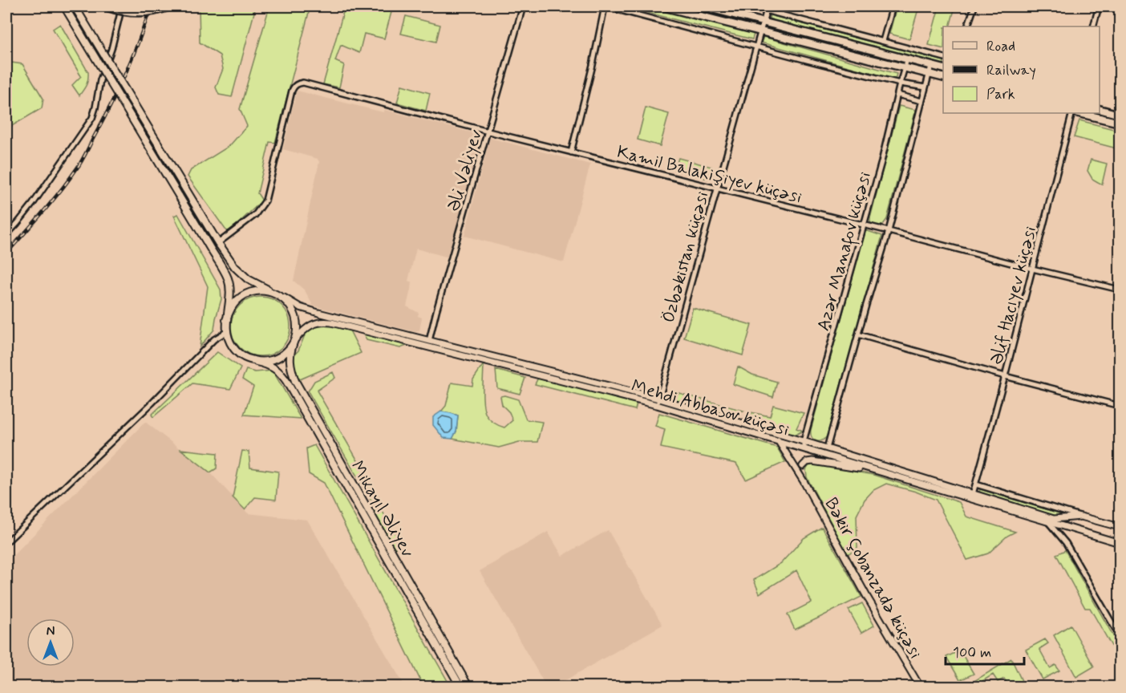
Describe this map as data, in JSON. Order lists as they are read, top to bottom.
{
  "streets": {
    "main road": ["Mikayıl Əliyev"],
    "street": [
      "Əli Vəliyev",
      "Kamil Balakişiyev küçəsi",
      "Azər Manafov küçəsi",
      "Özbəkistan küçəsi",
      "Əlif Hacıyev küçəsi",
      "Mehdi Abbasov küçəsi",
      "Bəkir Çobanzadə küçəsi"
    ]
  },
  "crossings": [
    ["Əli Vəliyev", "Kamil Balakişiyev küçəsi"],
    ["Əli Vəliyev", "Mehdi Abbasov küçəsi"],
    ["Kamil Balakişiyev küçəsi", "Azər Manafov küçəsi"],
    ["Kamil Balakişiyev küçəsi", "Özbəkistan küçəsi"],
    ["Kamil Balakişiyev küçəsi", "Əlif Hacıyev küçəsi"],
    ["Azər Manafov küçəsi", "Mehdi Abbasov küçəsi"],
    ["Özbəkistan küçəsi", "Mehdi Abbasov küçəsi"],
    ["Əlif Hacıyev küçəsi", "Mehdi Abbasov küçəsi"],
    ["Mehdi Abbasov küçəsi", "Mikayıl Əliyev"]
  ],
  "legend": ["Road", "Railway", "Park"],
  "scale_bar": "100 m",
  "north": "top"
}
